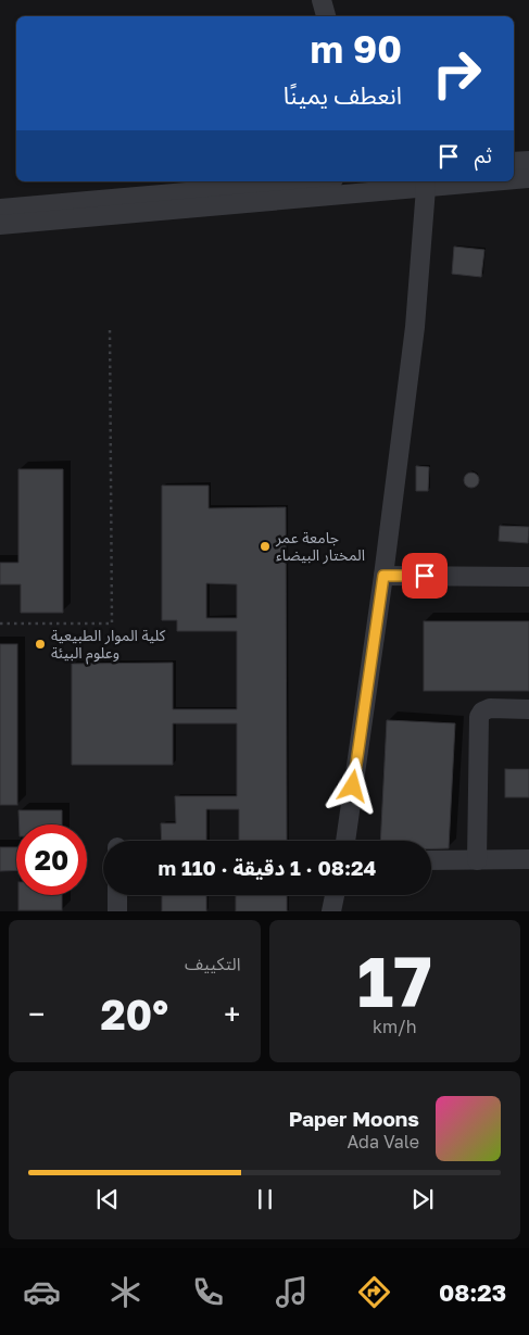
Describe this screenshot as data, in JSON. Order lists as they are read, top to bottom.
{
  "places": ["جامعة عمر المختار البيضاء", "كلية الموار الطبيعية وعلوم البيئة"],
  "page": {
    "turn": ["90 m", "انعطف يمينًا"],
    "then": "ثم",
    "limit": "20",
    "trip": "08:24 · 1 دقيقة · 110 m",
    "tile": [
      ["17", "km/h"],
      "التكييف"
    ],
    "heat": ["−", "20°", "+"],
    "song": ["Paper Moons", "Ada Vale"],
    "tabs": "08:23"
  }
}
